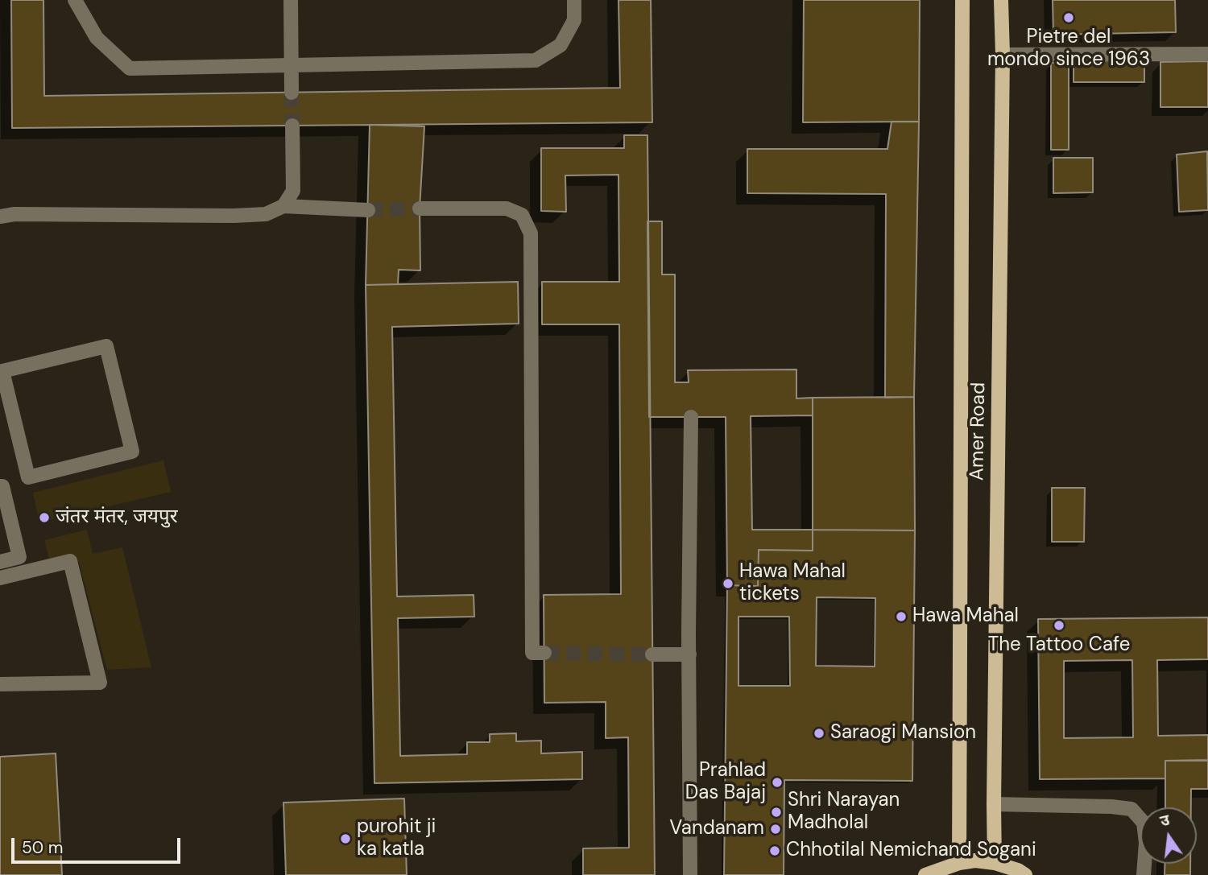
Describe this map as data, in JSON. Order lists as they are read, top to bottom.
{
  "streets": {
    "main road": ["Amer Road"]
  },
  "places": [
    "Pietre del mondo since 1963",
    "जंतर मंतर, जयपुर",
    "Hawa Mahal tickets",
    "Hawa Mahal",
    "The Tattoo Cafe",
    "Saraogi Mansion",
    "Prahlad Das Bajaj",
    "Shri Narayan Madholal",
    "Vandanam",
    "purohit ji ka katla",
    "Chhotilal Nemichand Sogani"
  ],
  "scale_bar": "50 m",
  "north": "top"
}
